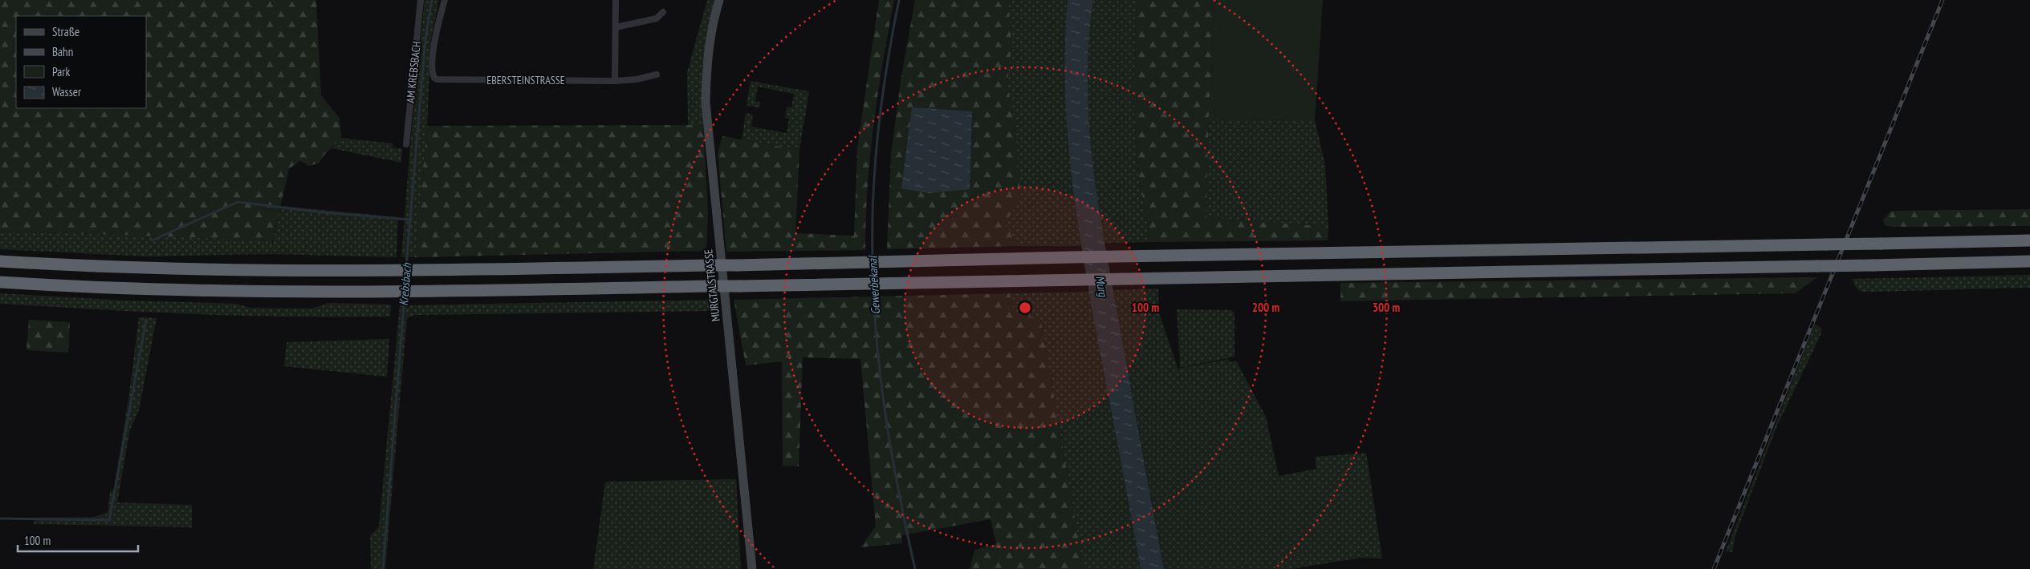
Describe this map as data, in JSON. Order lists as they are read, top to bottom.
{
  "streets": {
    "main road": ["MURGTALSTRASSE"],
    "street": ["AM KREBSBACH", "EBERSTEINSTRASSE"]
  },
  "water": ["Krebsbach", "Gewerbekanal", "Murg"],
  "legend": [
    "Straße",
    "Bahn",
    "Park",
    "Wasser"
  ],
  "scale_bar": "100 m",
  "rings": ["100 m", "200 m", "300 m"]
}
